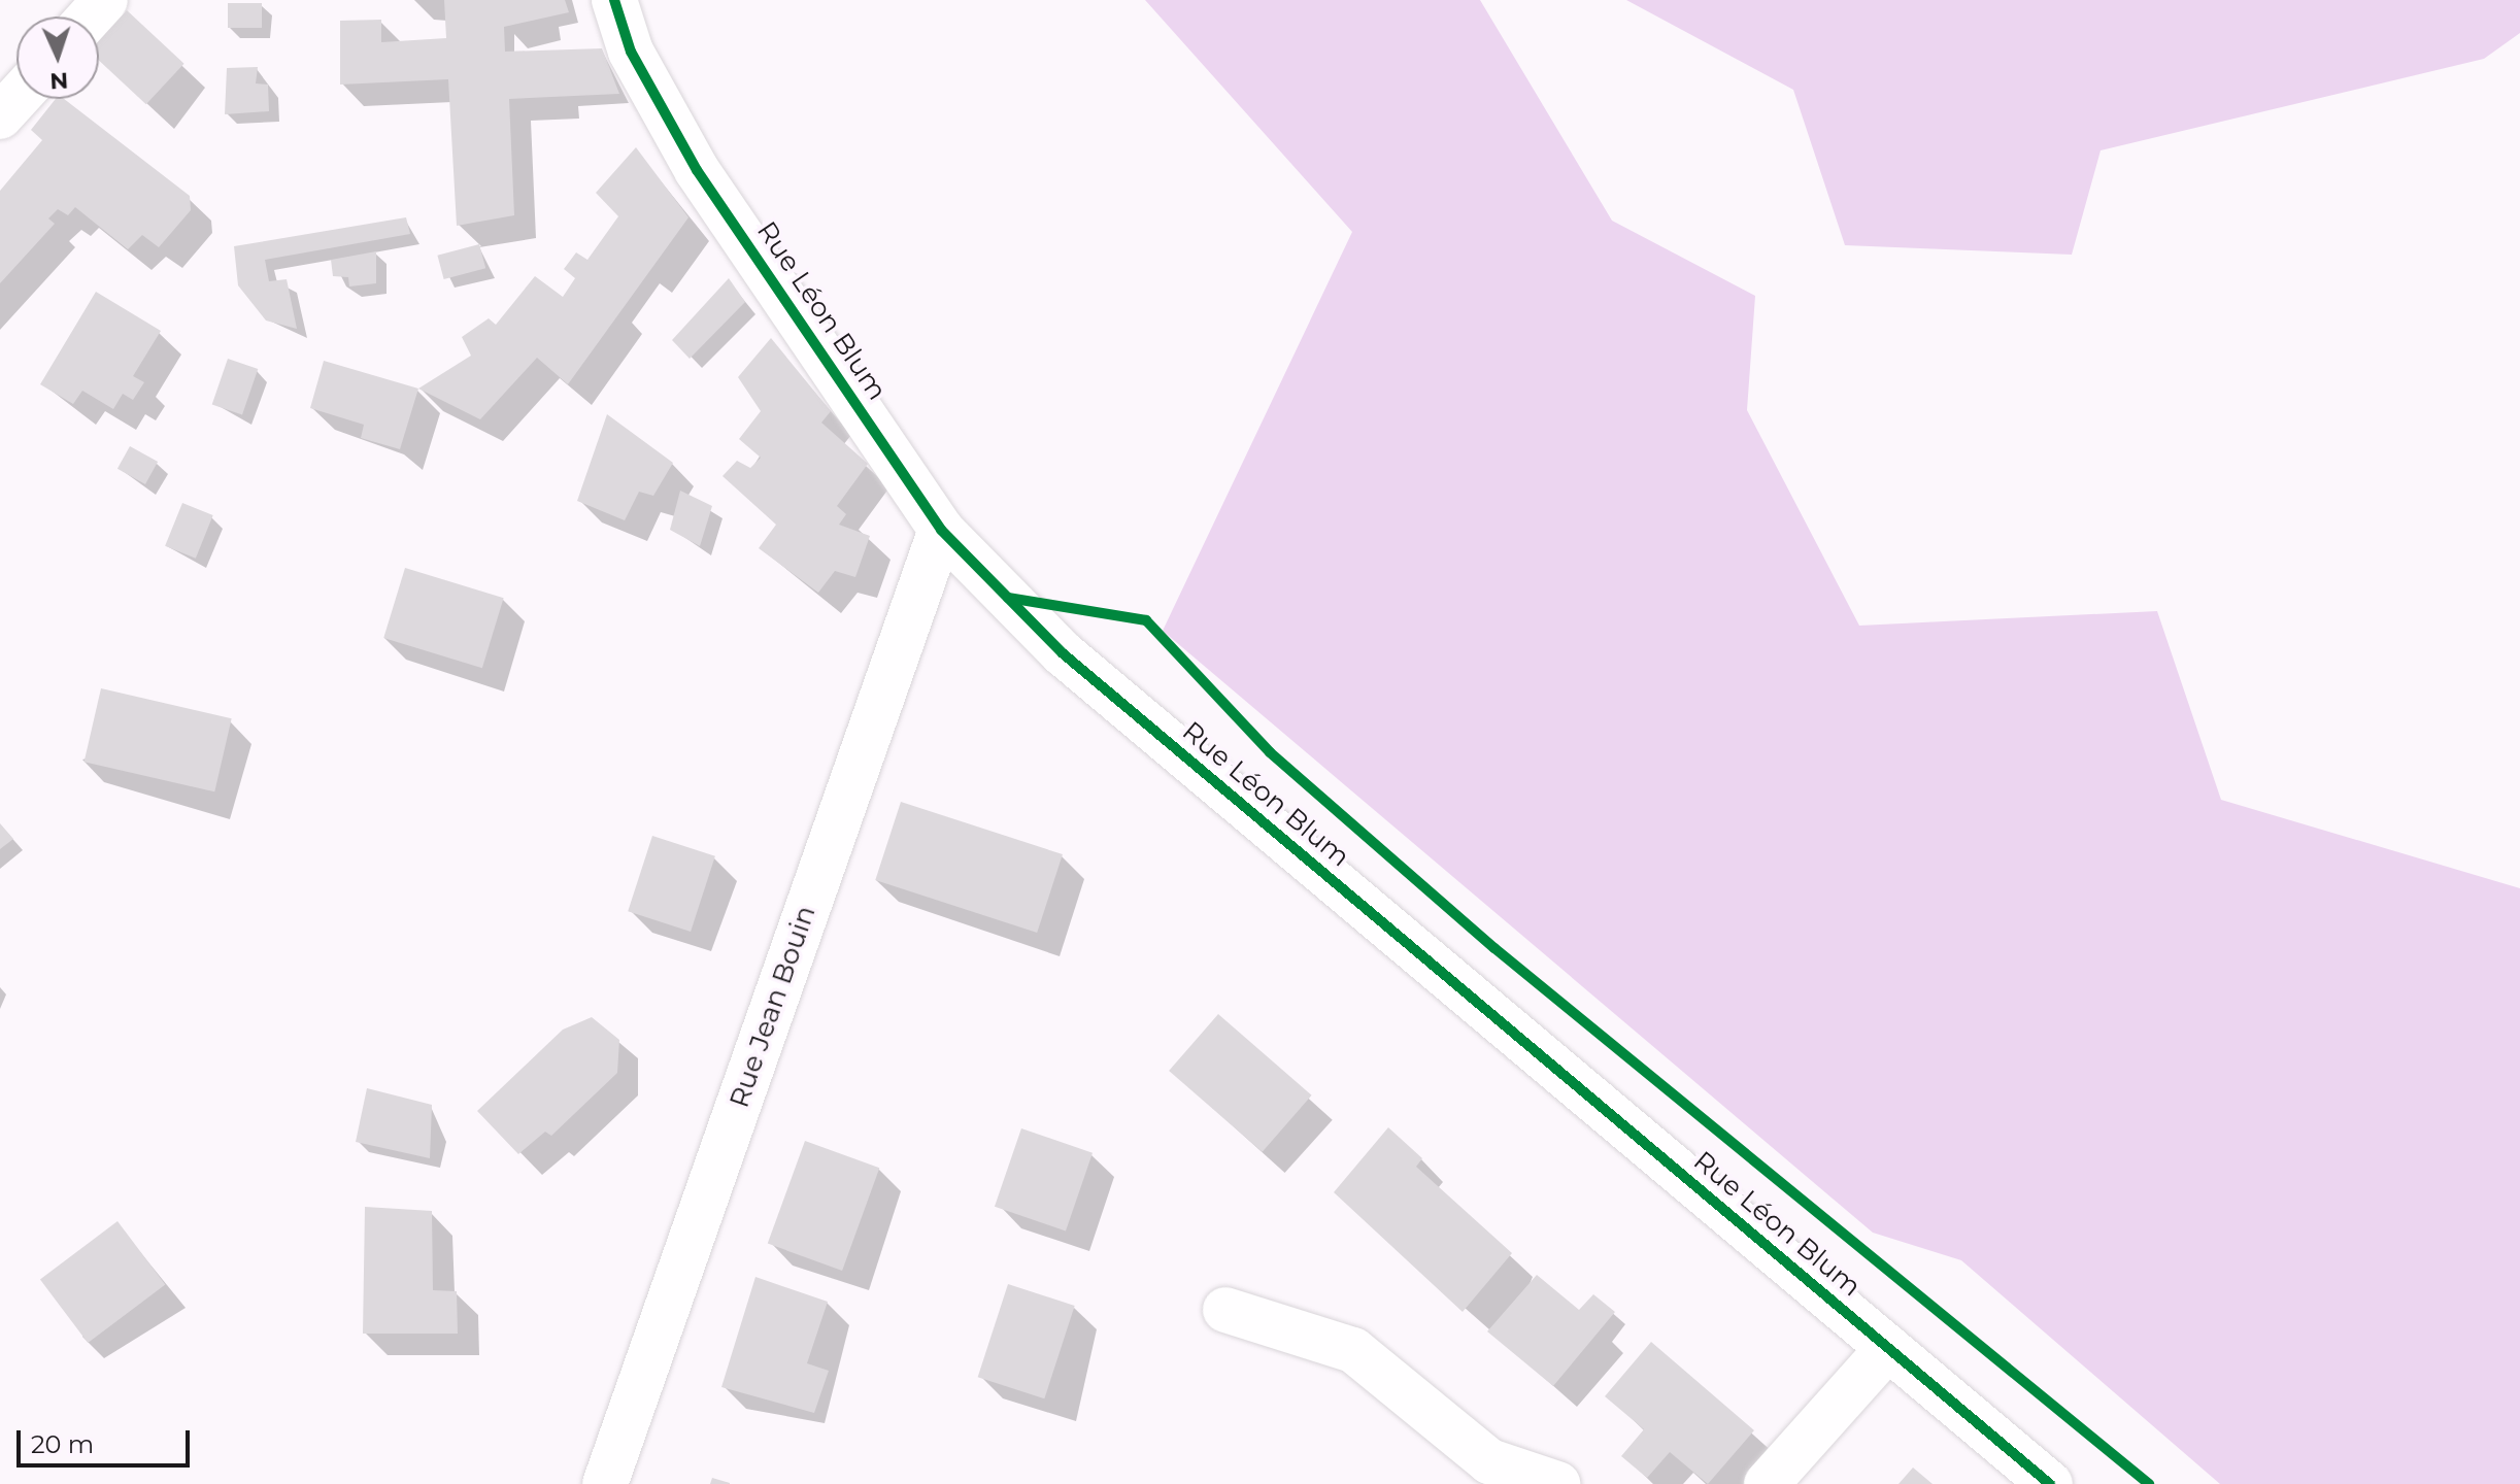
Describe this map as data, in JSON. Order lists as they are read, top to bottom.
{
  "streets": {
    "street": ["Rue Léon Blum", "Rue Jean Bouin"]
  },
  "crossings": [
    ["Rue Léon Blum", "Rue Jean Bouin"]
  ],
  "scale_bar": "20 m",
  "north": "bottom"
}
